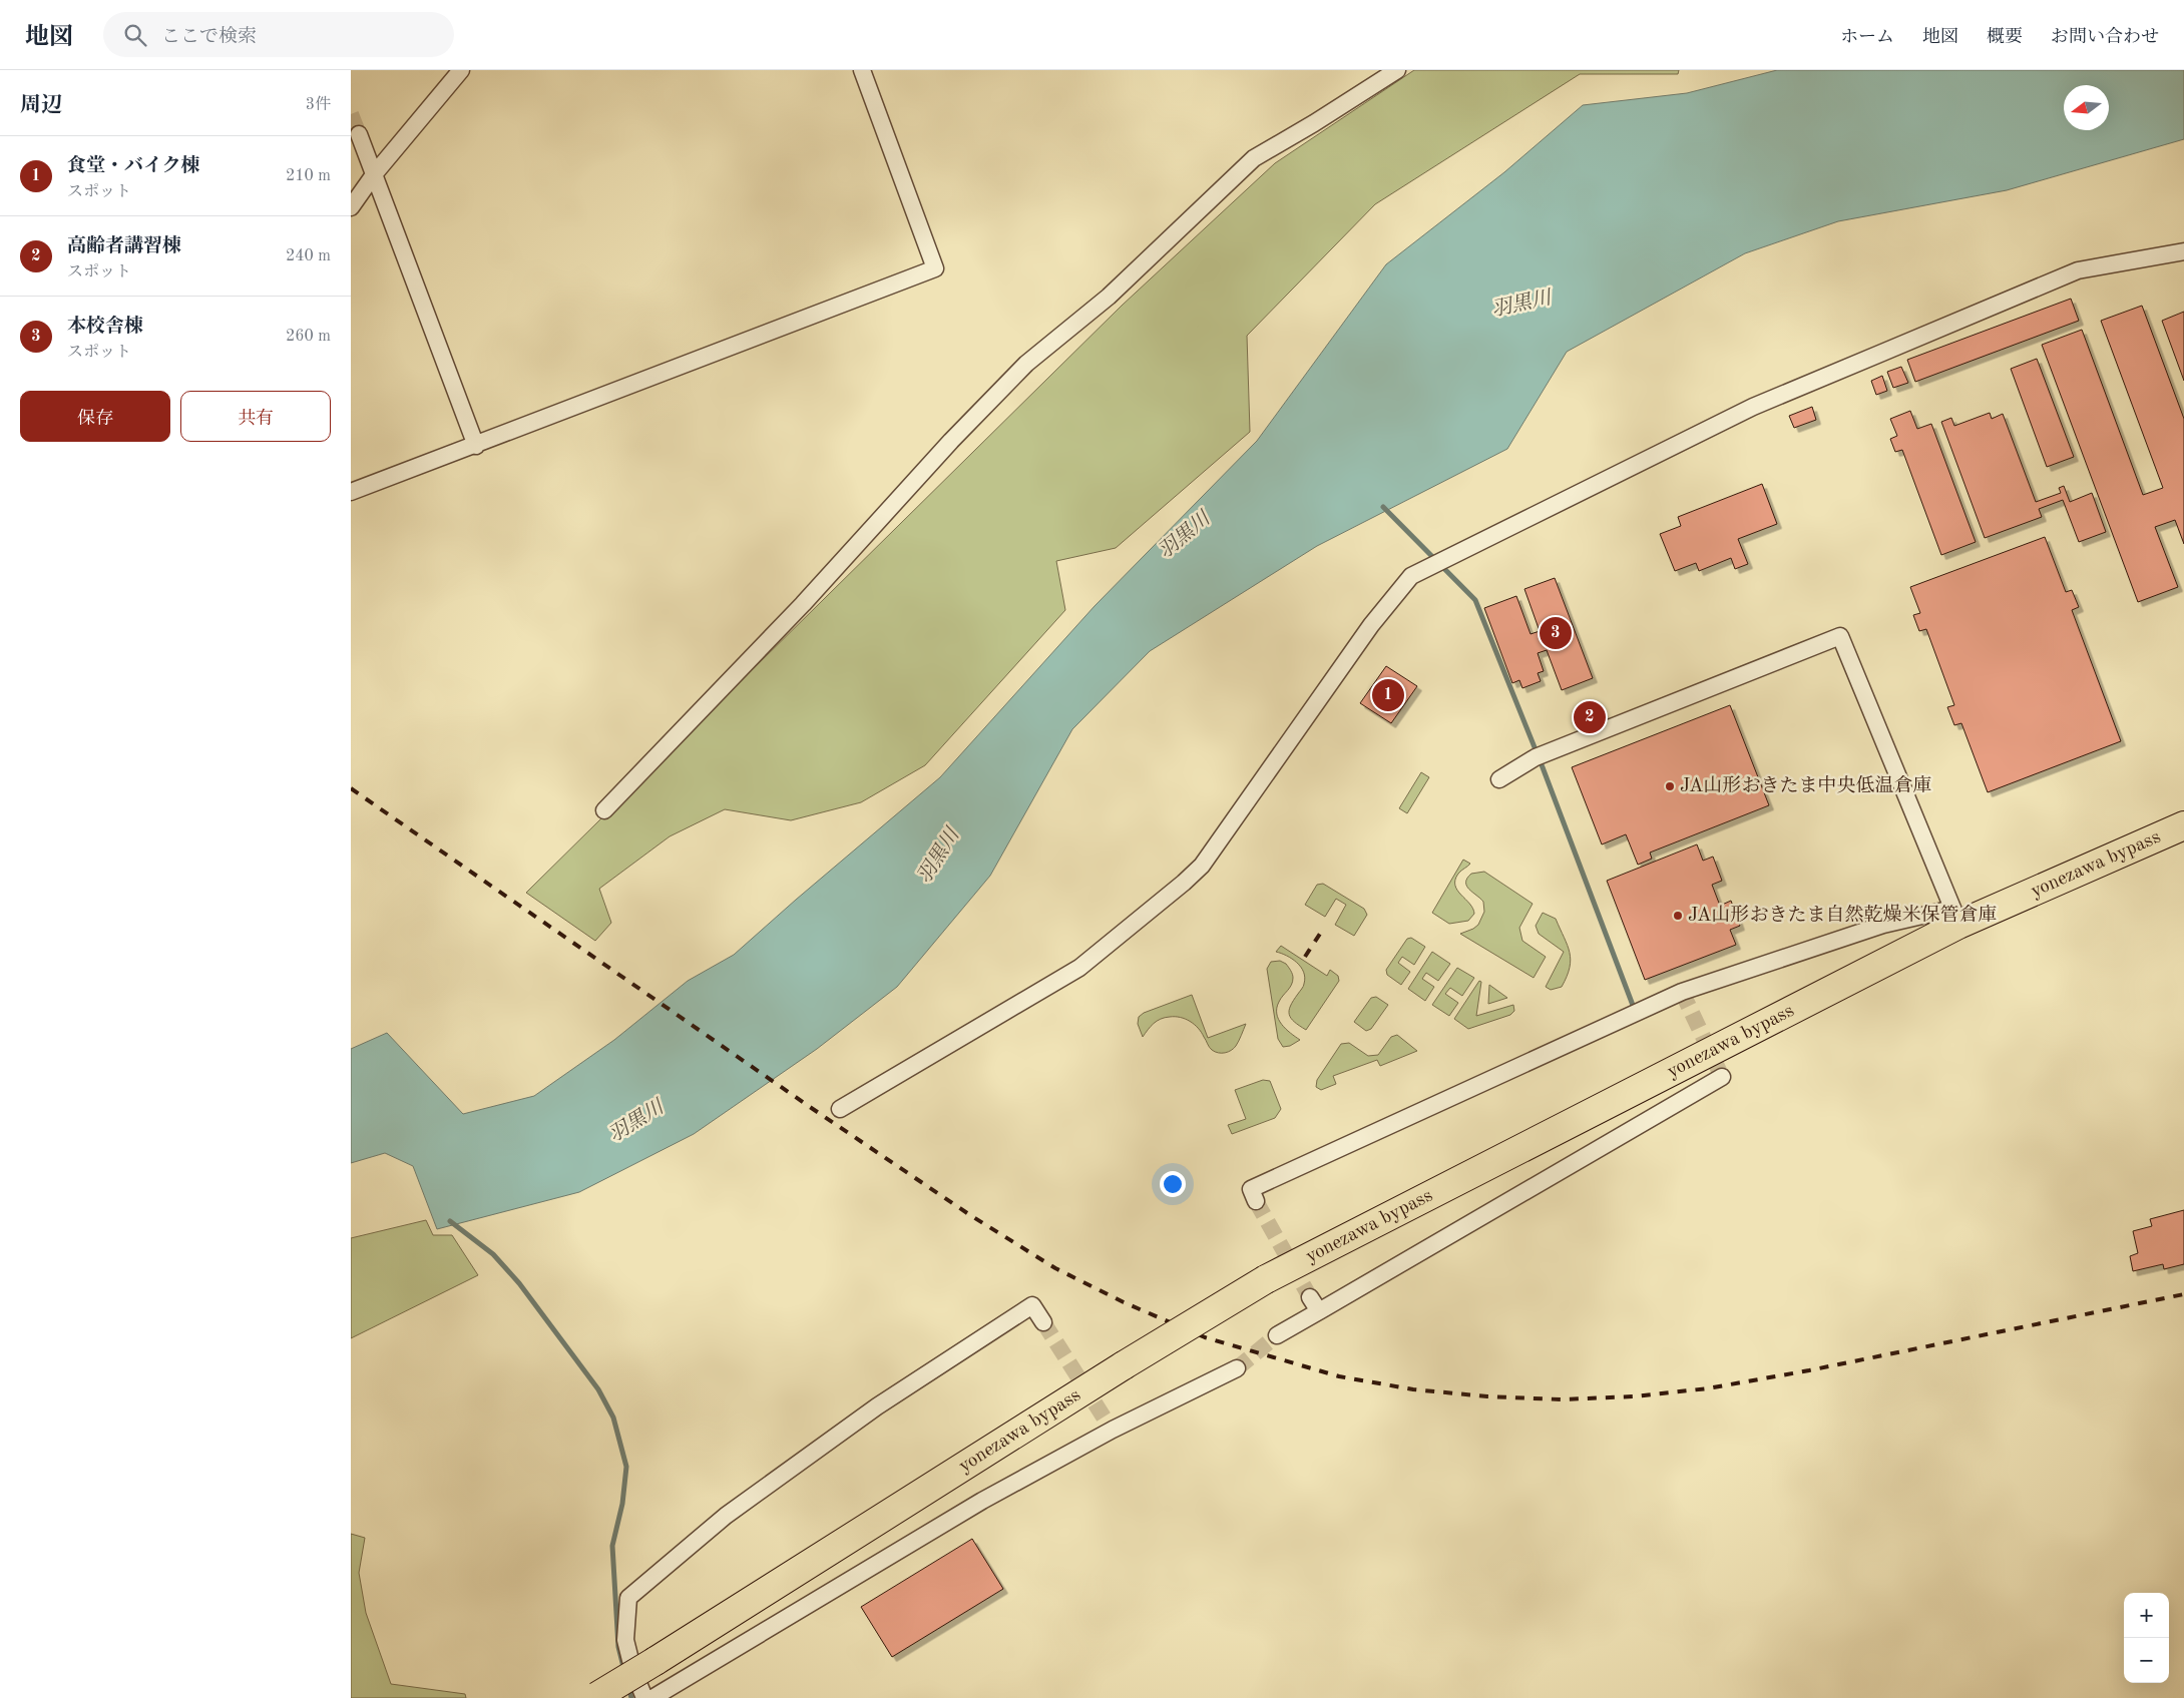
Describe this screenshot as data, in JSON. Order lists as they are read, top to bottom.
{
  "streets": {
    "highway": ["yonezawa bypass"]
  },
  "water": ["羽黒川"],
  "places": ["JA山形おきたま中央低温倉庫", "JA山形おきたま自然乾燥米保管倉庫"],
  "north": "left",
  "page": {
    "header": "地図",
    "search": "ここで検索",
    "nav": [
      "ホーム",
      "地図",
      "概要",
      "お問い合わせ"
    ],
    "heading": ["周辺", "3件"],
    "list": [
      {
        "mark": "1",
        "name": "食堂・バイク棟",
        "note": "スポット",
        "value": "210 m"
      },
      {
        "mark": "2",
        "name": "高齢者講習棟",
        "note": "スポット",
        "value": "240 m"
      },
      {
        "mark": "3",
        "name": "本校舎棟",
        "note": "スポット",
        "value": "260 m"
      }
    ],
    "buttons": ["保存", "共有"],
    "pins": ["3", "1", "2"],
    "map_buttons": ["+", "−"]
  }
}
